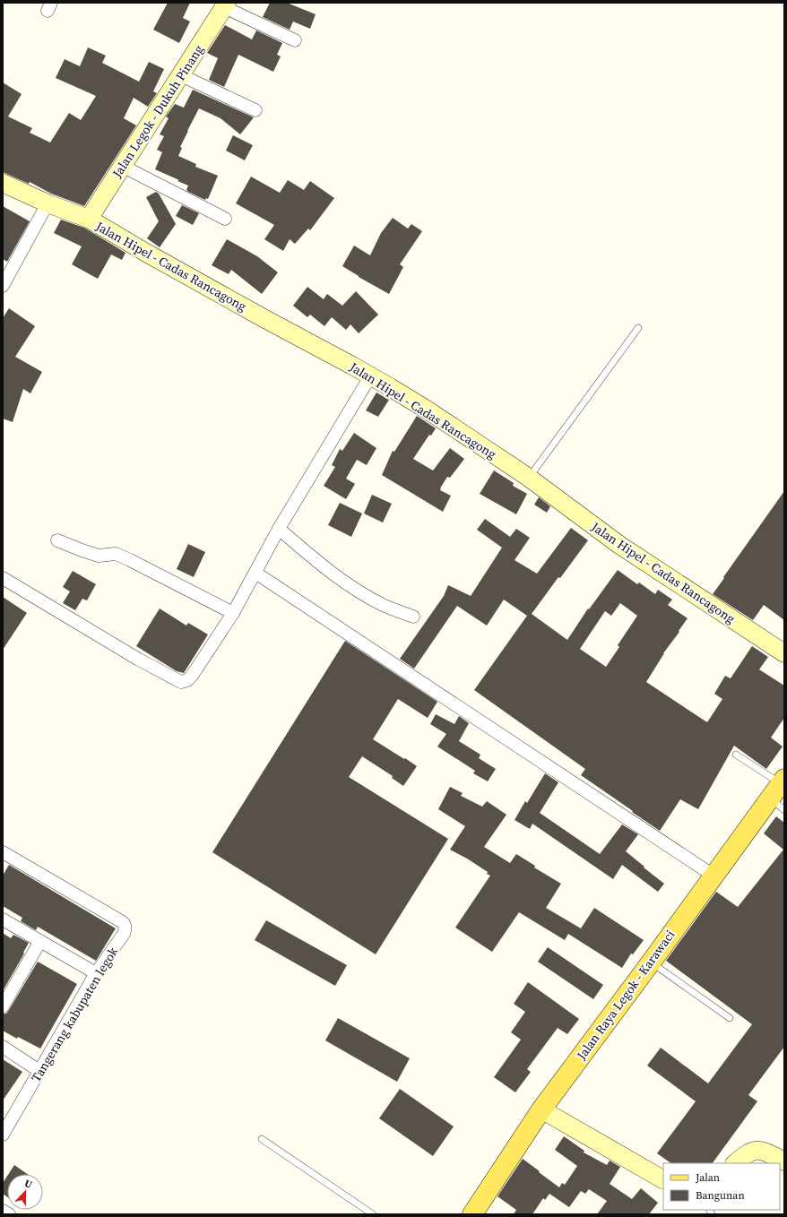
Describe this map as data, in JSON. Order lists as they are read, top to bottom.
{
  "streets": {
    "main road": ["Jalan Raya Legok - Karawaci"],
    "street": ["Jalan Legok - Dukuh Pinang", "Jalan Hipel - Cadas Rancagong", "Tangerang kabupaten legok"]
  },
  "crossings": [
    ["Jalan Legok - Dukuh Pinang", "Jalan Hipel - Cadas Rancagong"]
  ],
  "legend": ["Jalan", "Bangunan"],
  "north": "top"
}
